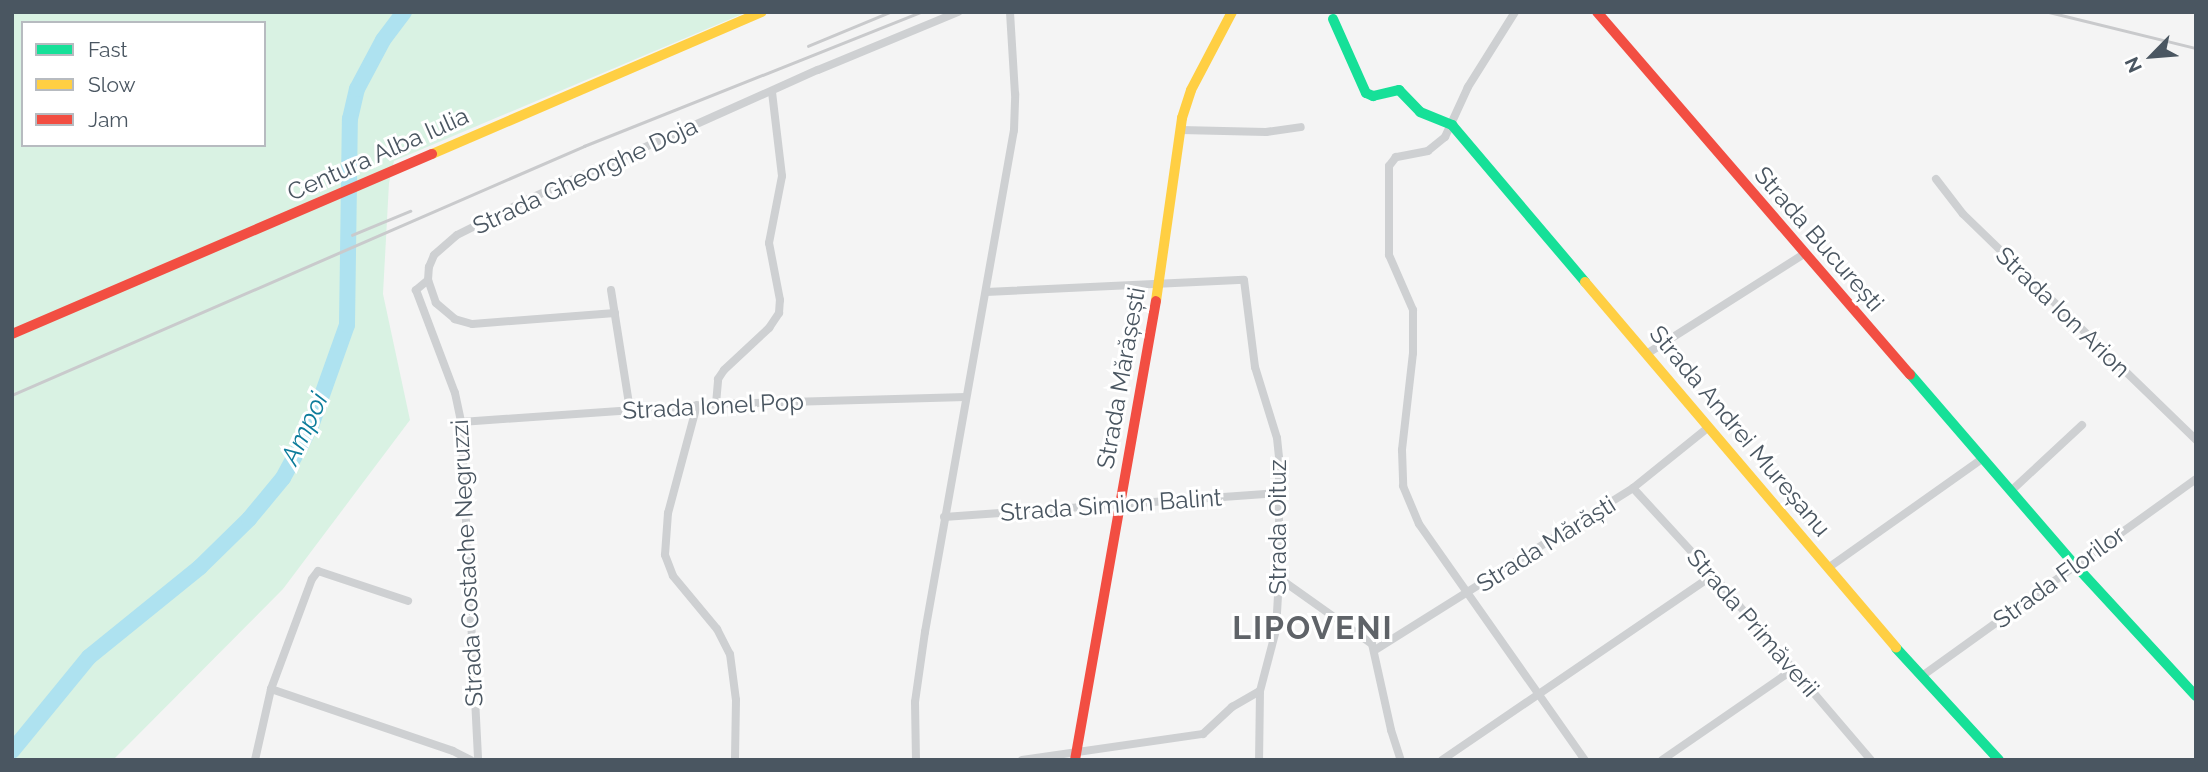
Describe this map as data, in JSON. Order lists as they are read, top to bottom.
{
  "streets": {
    "street": [
      "Centura Alba Iulia",
      "Strada Gheorghe Doja",
      "Strada București",
      "Strada Ion Arion",
      "Strada Mărășești",
      "Strada Ionel Pop",
      "Strada Andrei Mureșanu",
      "Strada Simion Balint",
      "Strada Oituz",
      "Strada Mărăști",
      "Strada Costache Negruzzi",
      "Strada Florilor",
      "Strada Primăverii"
    ]
  },
  "crossings": [
    ["Strada Gheorghe Doja", "Strada Costache Negruzzi"],
    ["Strada București", "Strada Florilor"],
    ["Strada Mărășești", "Strada Simion Balint"],
    ["Strada Mărășești", "Strada Oituz"],
    ["Strada Ionel Pop", "Strada Costache Negruzzi"],
    ["Strada Andrei Mureșanu", "Strada Mărăști"],
    ["Strada Andrei Mureșanu", "Strada Florilor"],
    ["Strada Simion Balint", "Strada Oituz"],
    ["Strada Mărăști", "Strada Primăverii"]
  ],
  "districts": ["LIPOVENI"],
  "water": ["Ampoi"],
  "legend": ["Fast", "Slow", "Jam"],
  "north": "bottom left"
}
